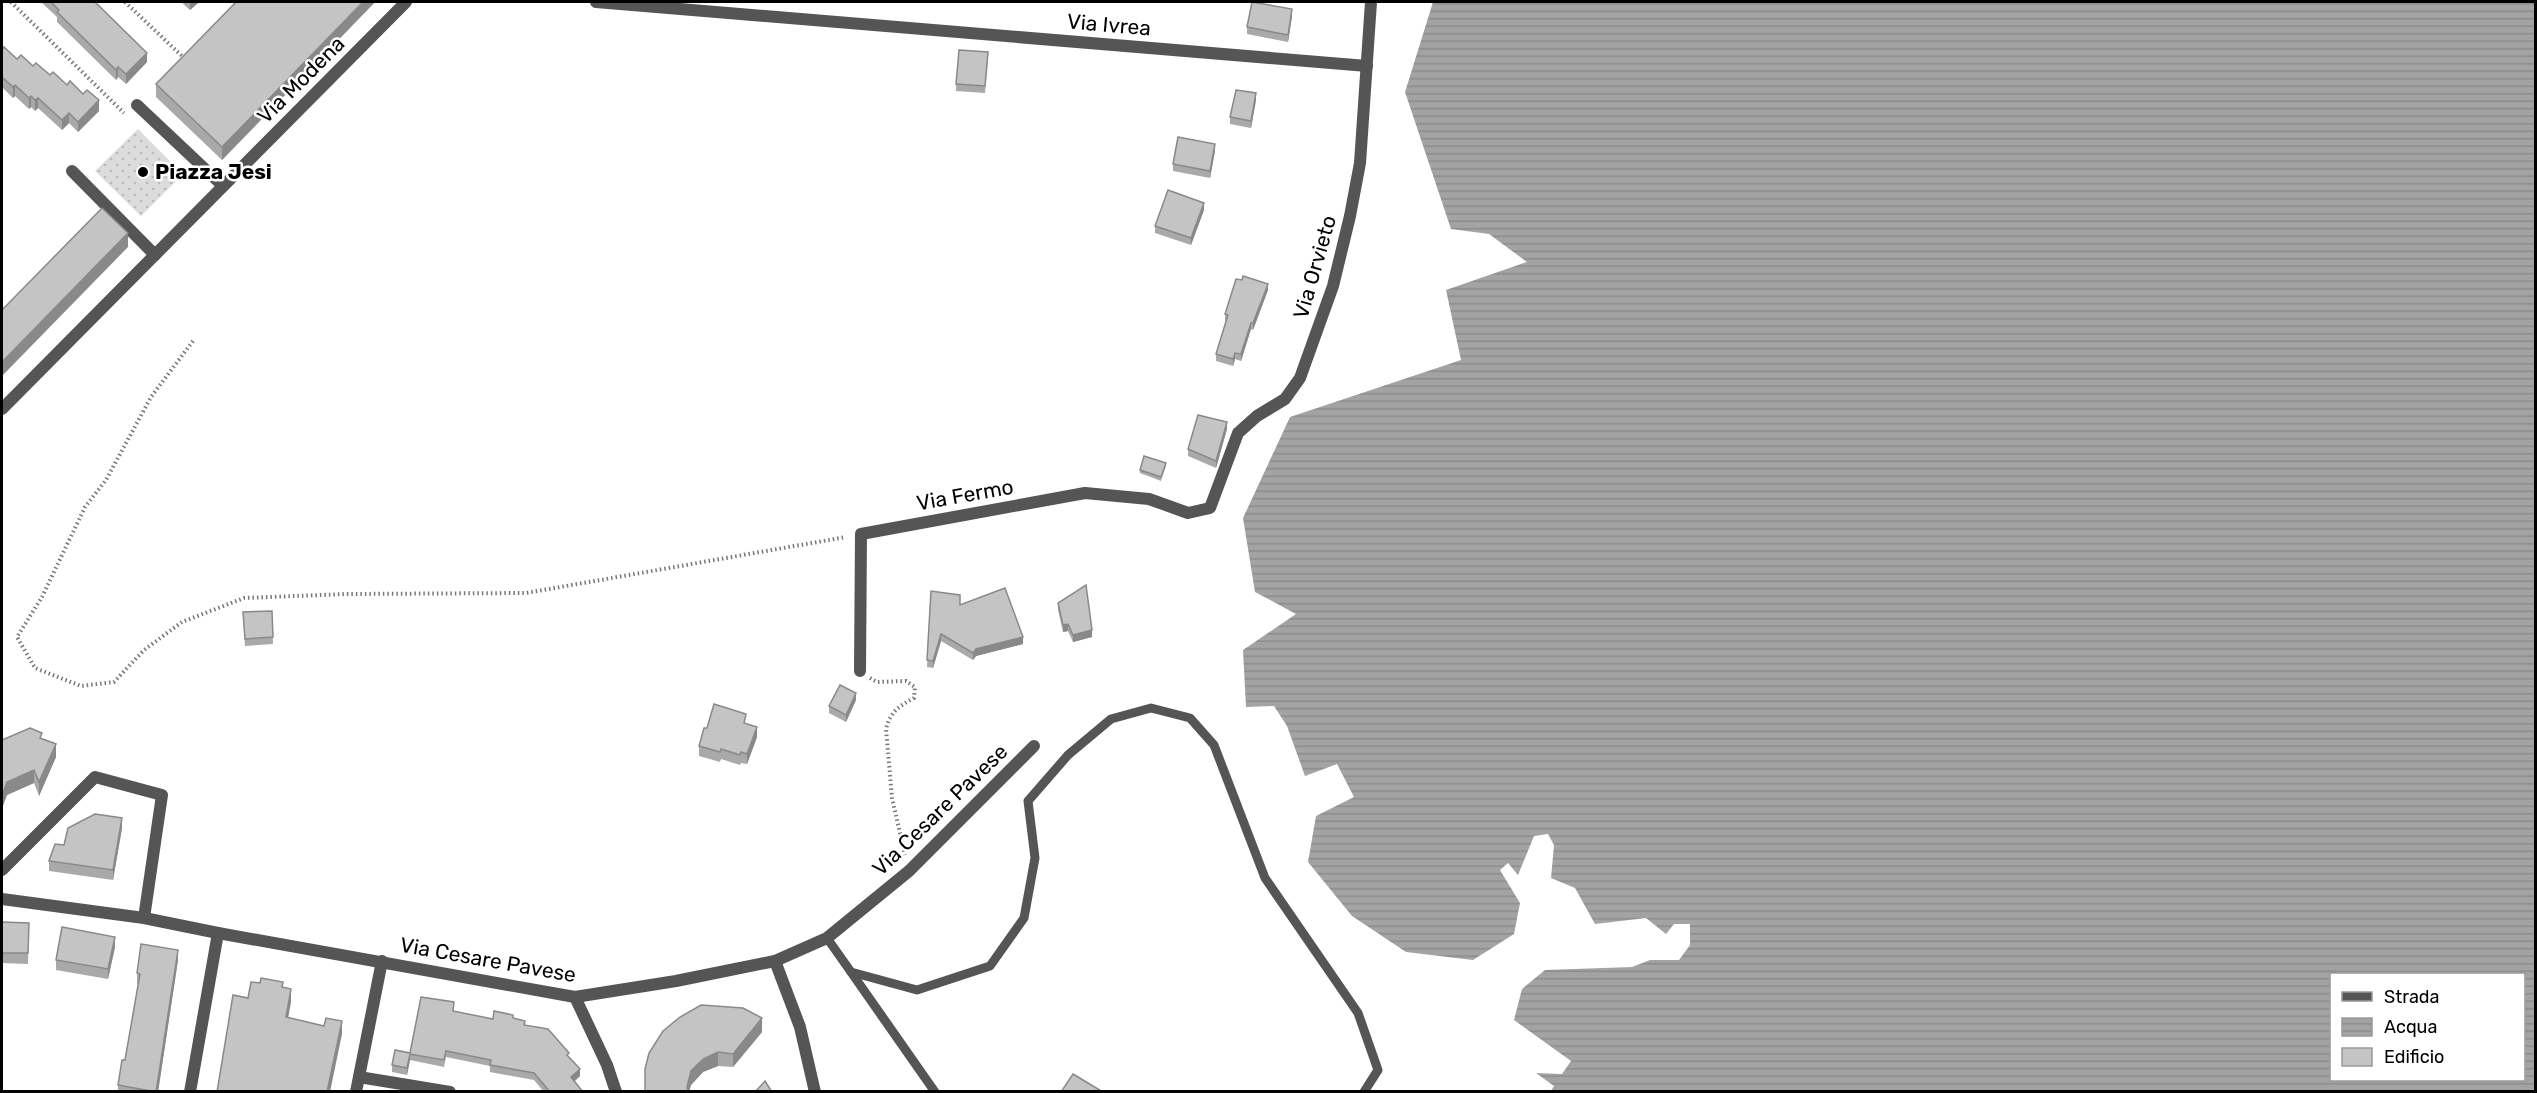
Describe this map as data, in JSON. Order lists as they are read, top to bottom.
{
  "streets": {
    "street": [
      "Via Ivrea",
      "Via Modena",
      "Via Orvieto",
      "Via Fermo",
      "Via Cesare Pavese"
    ]
  },
  "crossings": [
    ["Via Ivrea", "Via Orvieto"],
    ["Via Orvieto", "Via Fermo"]
  ],
  "places": ["Piazza Jesi"],
  "legend": ["Strada", "Acqua", "Edificio"]
}
